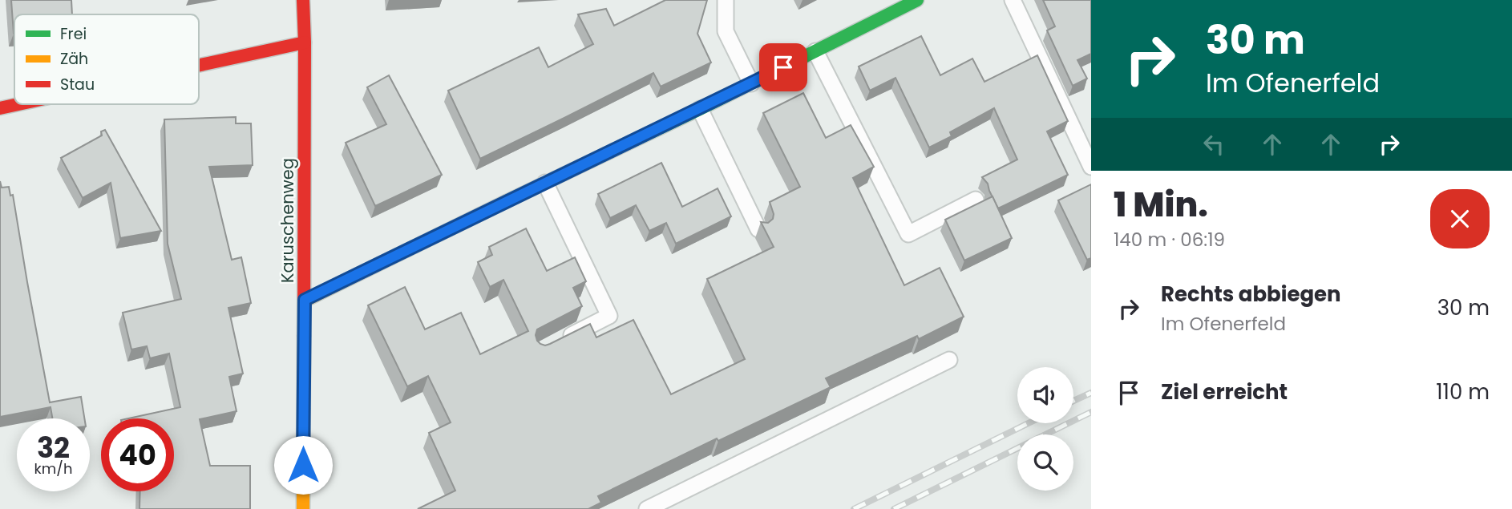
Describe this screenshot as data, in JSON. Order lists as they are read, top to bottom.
{
  "streets": {
    "street": ["Karuschenweg"]
  },
  "legend": ["Frei", "Zäh", "Stau"],
  "page": {
    "turn": ["30 m", "Im Ofenerfeld"],
    "heading": ["1 Min.", "140 m · 06:19"],
    "list": [
      {
        "name": "Rechts abbiegen",
        "note": "Im Ofenerfeld",
        "value": "30 m"
      },
      {
        "name": "Ziel erreicht",
        "value": "110 m"
      }
    ],
    "speed": "32 km/h",
    "limit": "40"
  }
}
